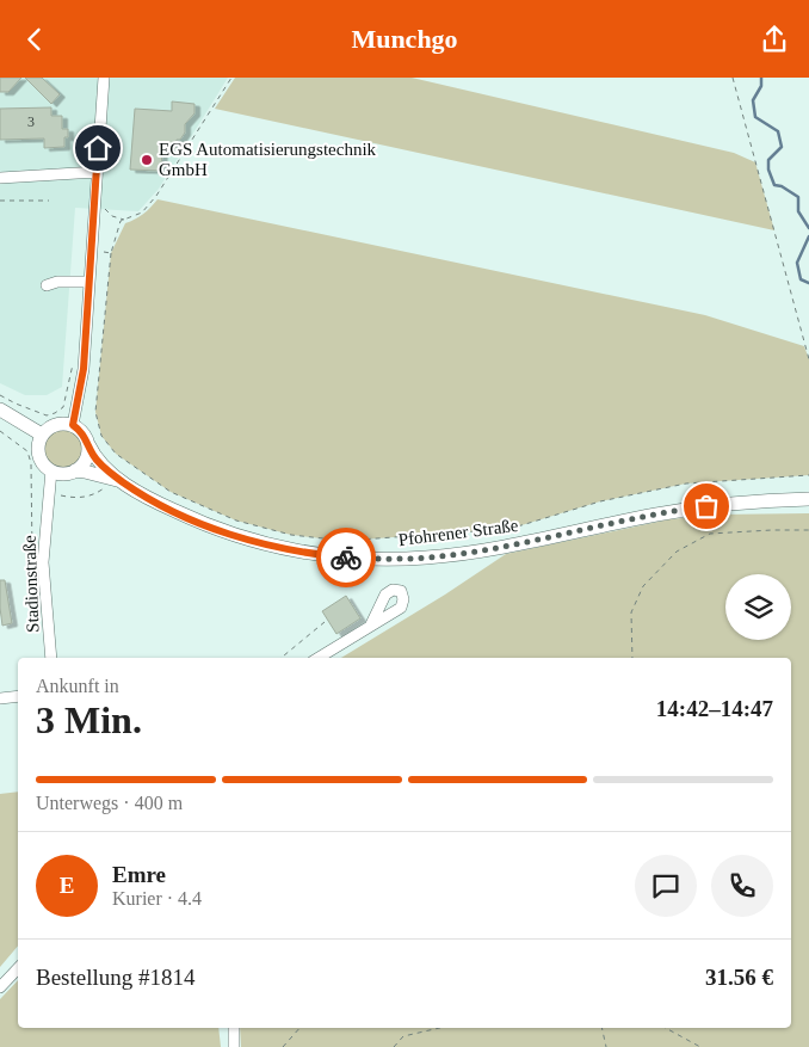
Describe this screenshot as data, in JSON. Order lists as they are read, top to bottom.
{
  "streets": {
    "main road": ["Pfohrener Straße"],
    "street": ["Stadionstraße"]
  },
  "crossings": [
    ["Pfohrener Straße", "Stadionstraße"]
  ],
  "places": ["EGS Automatisierungstechnik GmbH"],
  "house_numbers": ["3"],
  "page": {
    "header": "Munchgo",
    "heading": ["3 Min.", "Ankunft in", "14:42–14:47"],
    "panel": [
      "Emre",
      "Kurier · 4.4",
      "Bestellung #1814",
      "31.56 €"
    ],
    "bar": "Unterwegs · 400 m",
    "round": "E"
  }
}
